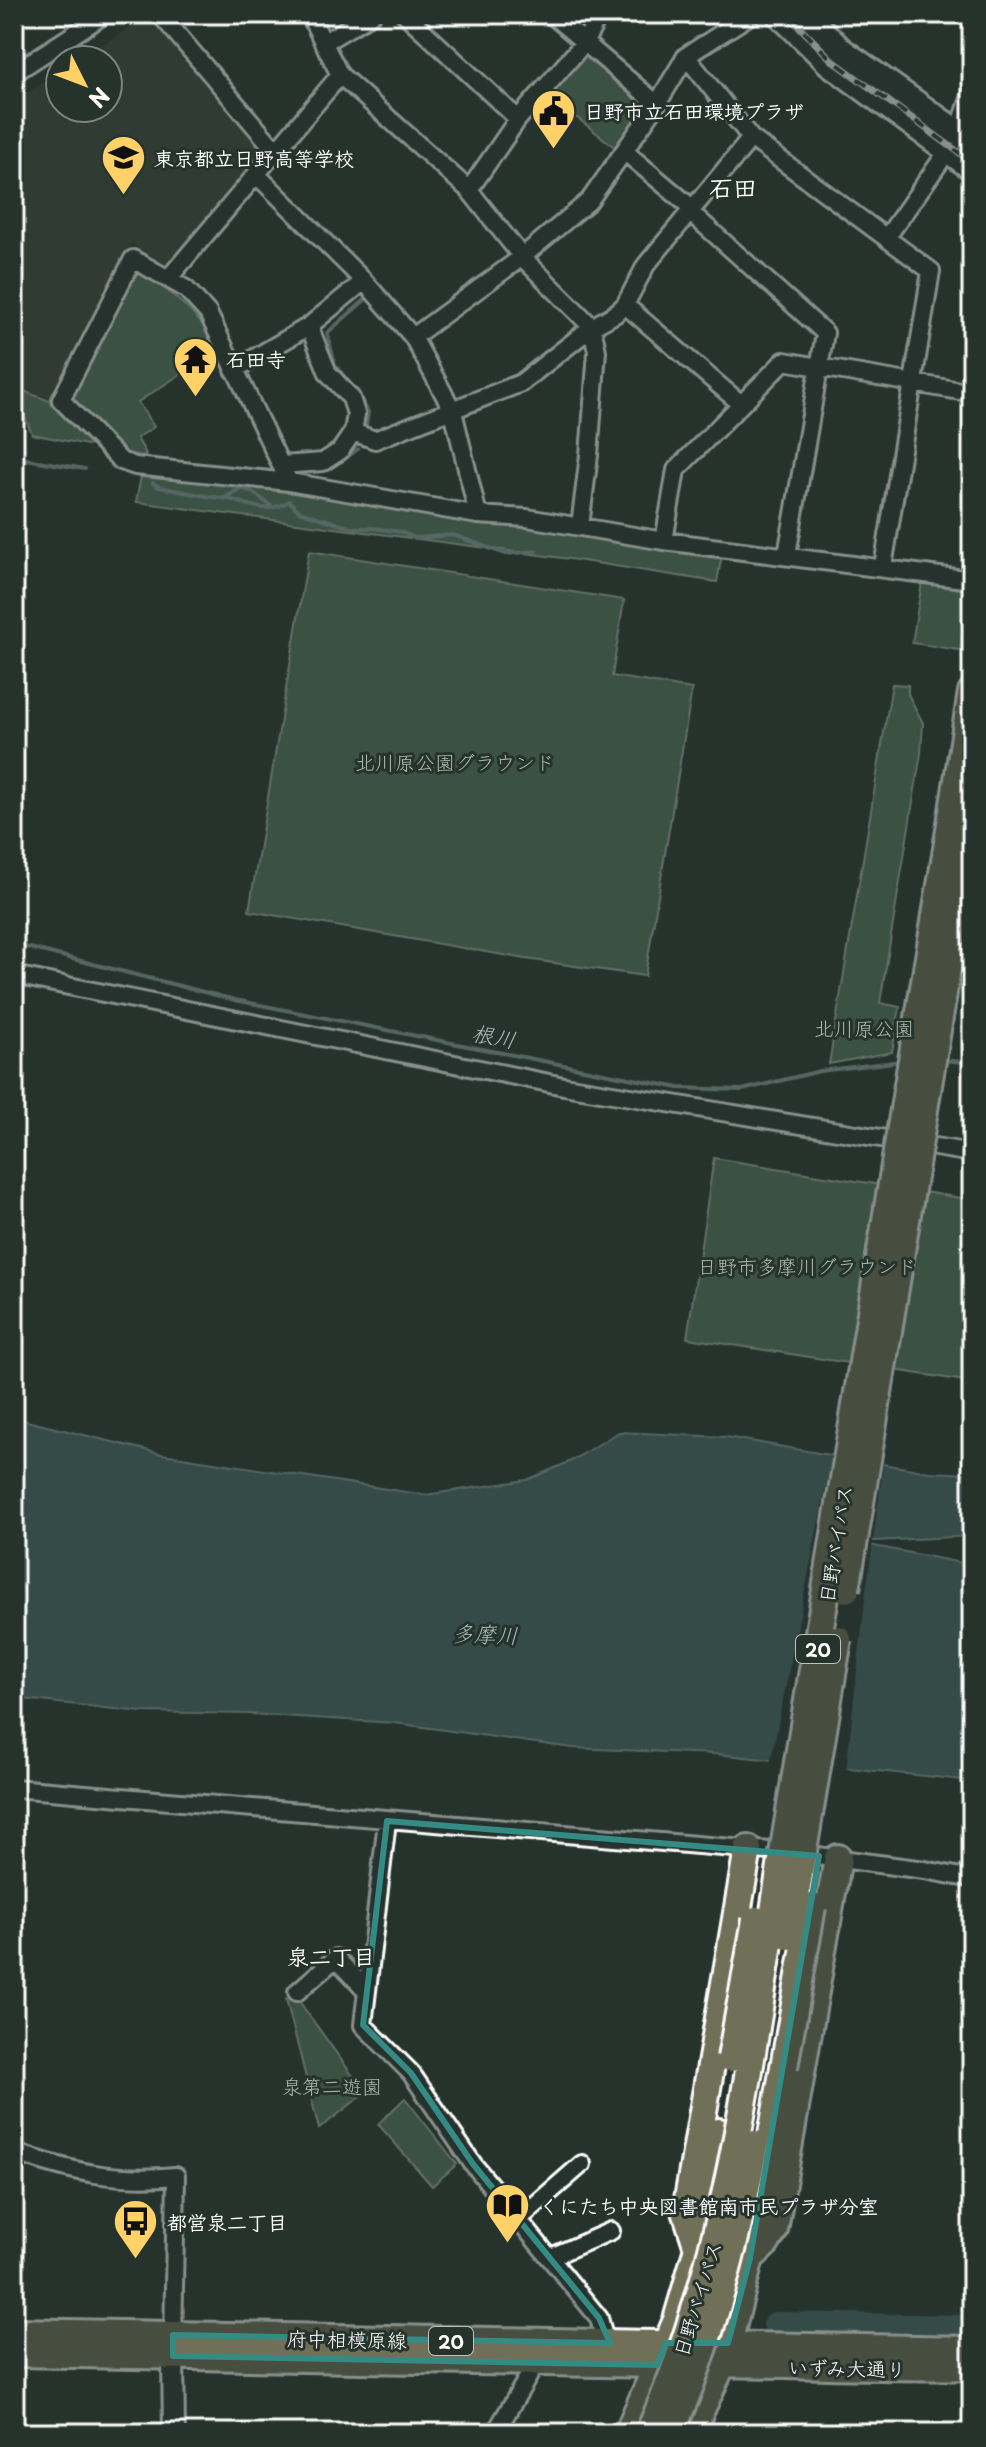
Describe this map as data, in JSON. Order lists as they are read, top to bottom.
{
  "streets": {
    "highway": ["日野バイパス", "20"],
    "main road": ["府中相模原線", "いずみ大通り"]
  },
  "crossings": [
    ["府中相模原線", "いずみ大通り"]
  ],
  "districts": ["石田", "泉二丁目"],
  "water": ["根川", "多摩川"],
  "parks": [
    "北川原公園グラウンド",
    "北川原公園",
    "日野市多摩川グラウンド",
    "泉第二遊園"
  ],
  "places": {
    "public building": ["日野市立石田環境プラザ"],
    "school or university": ["東京都立日野高等学校"],
    "temple": ["石田寺"],
    "library": ["くにたち中央図書館南市民プラザ分室"],
    "bus stop": ["都営泉二丁目"]
  },
  "north": "bottom right"
}
